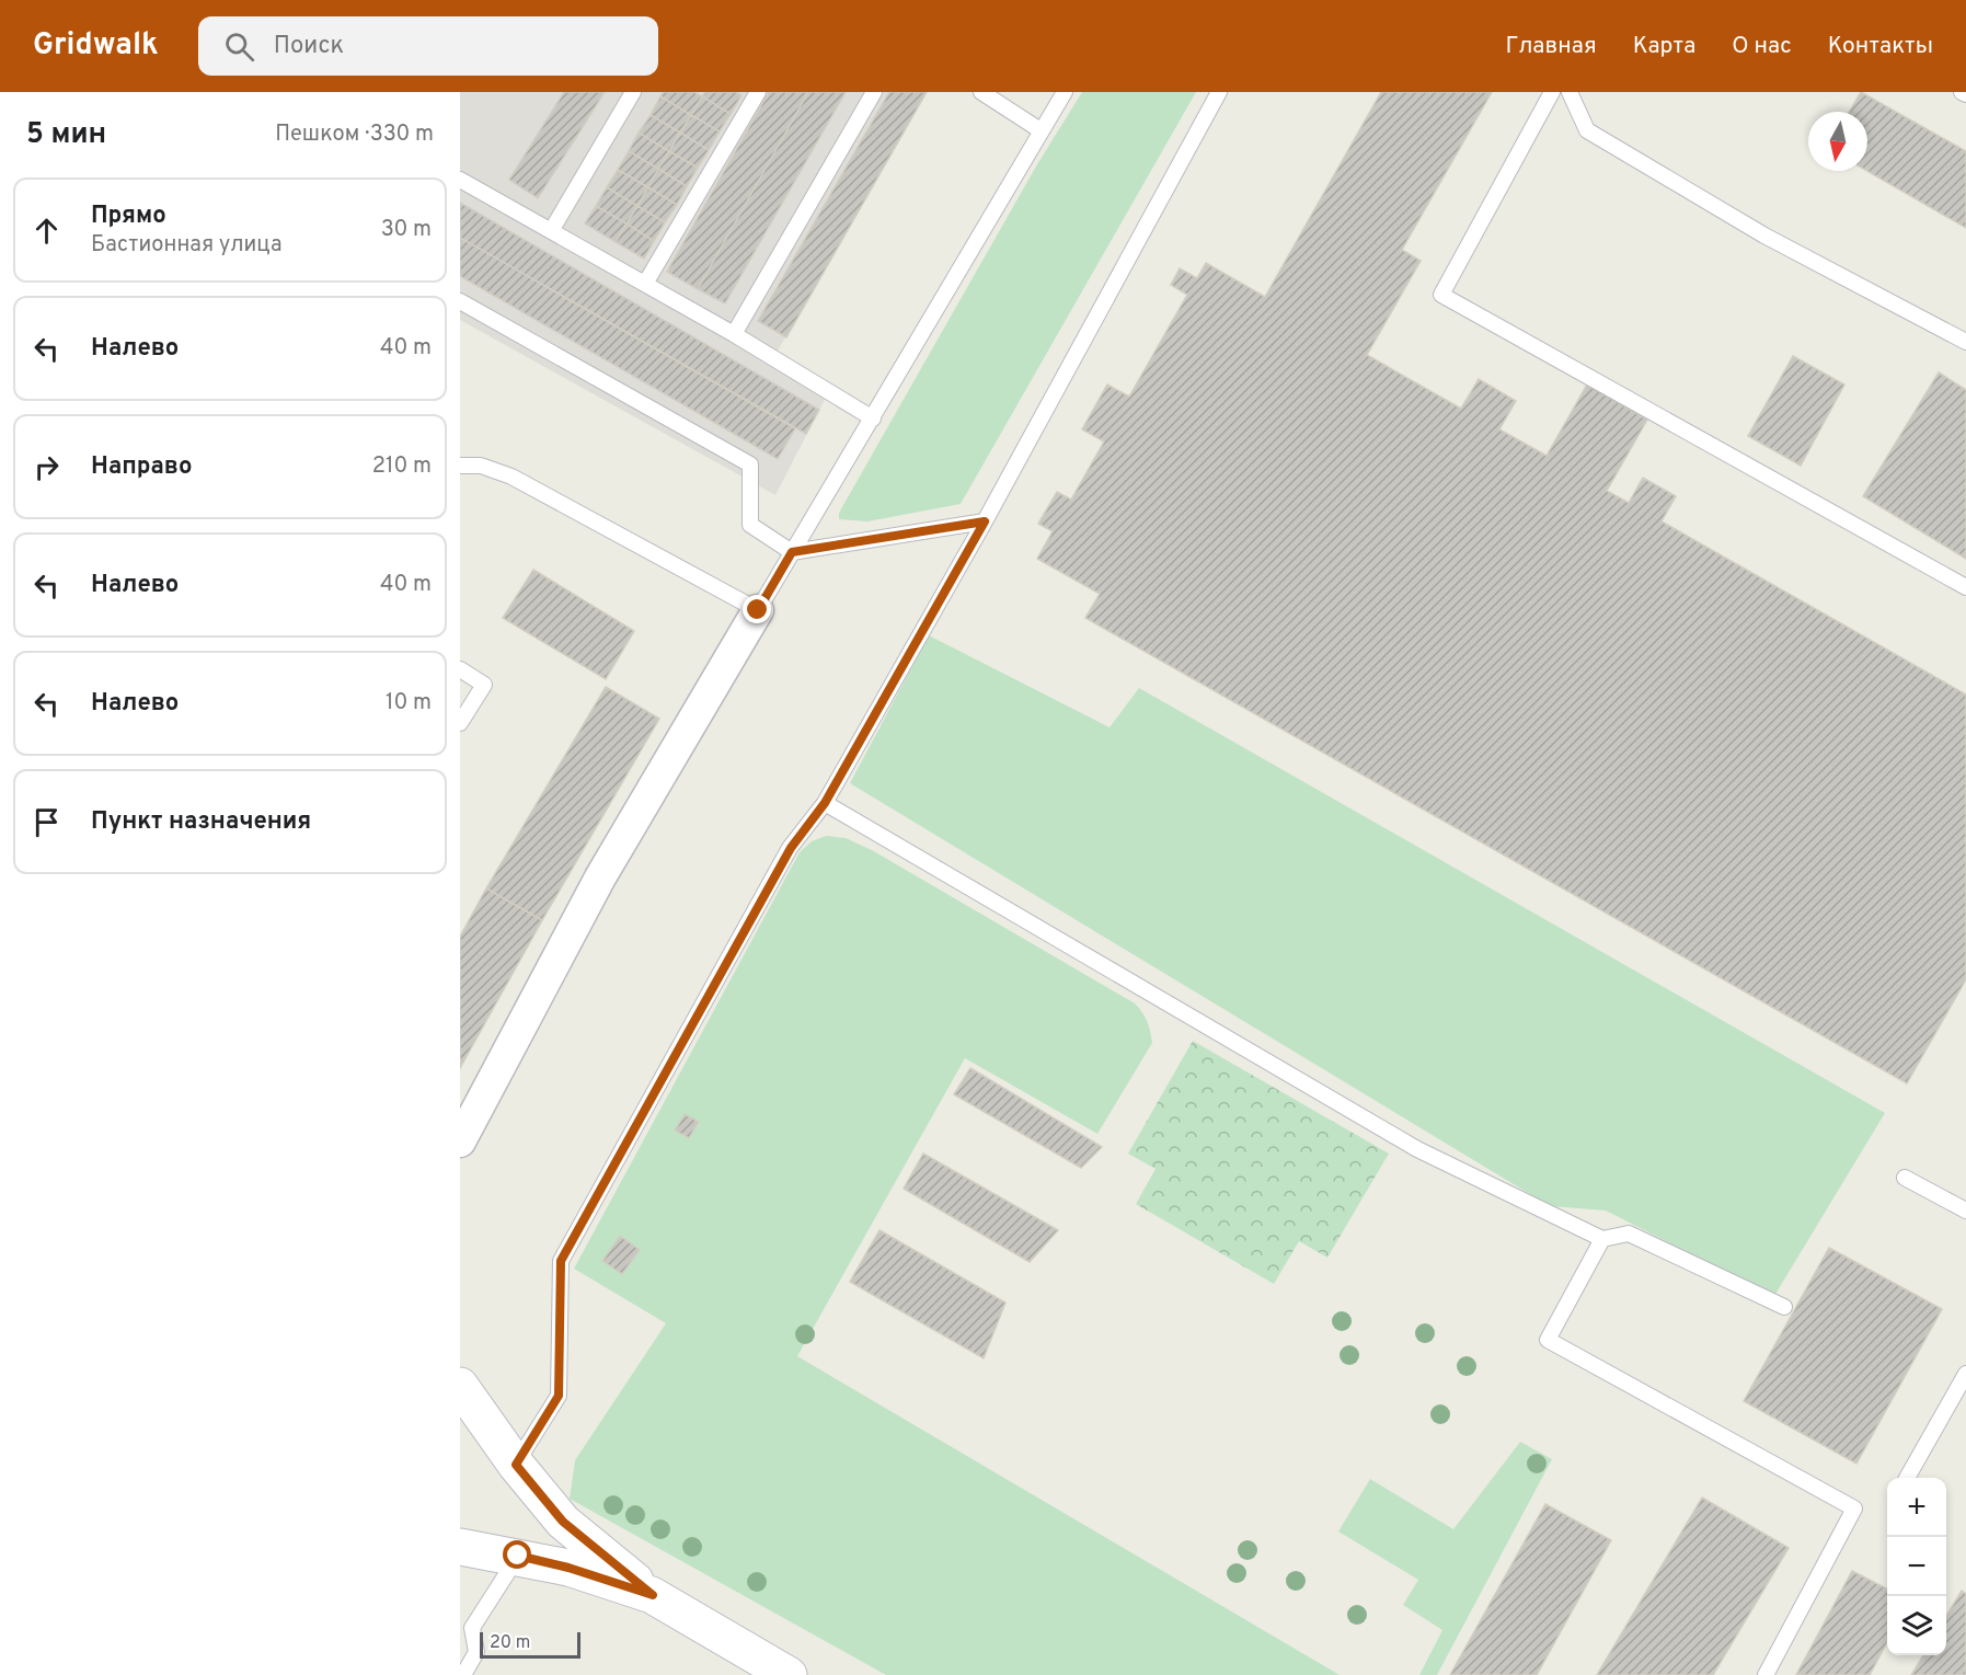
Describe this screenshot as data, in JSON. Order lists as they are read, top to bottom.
{
  "scale_bar": "20 m",
  "north": "bottom",
  "page": {
    "header": "Gridwalk",
    "search": "Поиск",
    "nav": [
      "Главная",
      "Карта",
      "О нас",
      "Контакты"
    ],
    "heading": ["5 мин", "Пешком · 330 m"],
    "list": [
      ["Прямо", "Бастионная улица", "30 m"],
      ["Налево", "40 m"],
      ["Направо", "210 m"],
      ["Налево", "40 m"],
      ["Налево", "10 m"],
      "Пункт назначения"
    ],
    "map_buttons": ["+", "−"],
    "scale": "20 m"
  }
}
